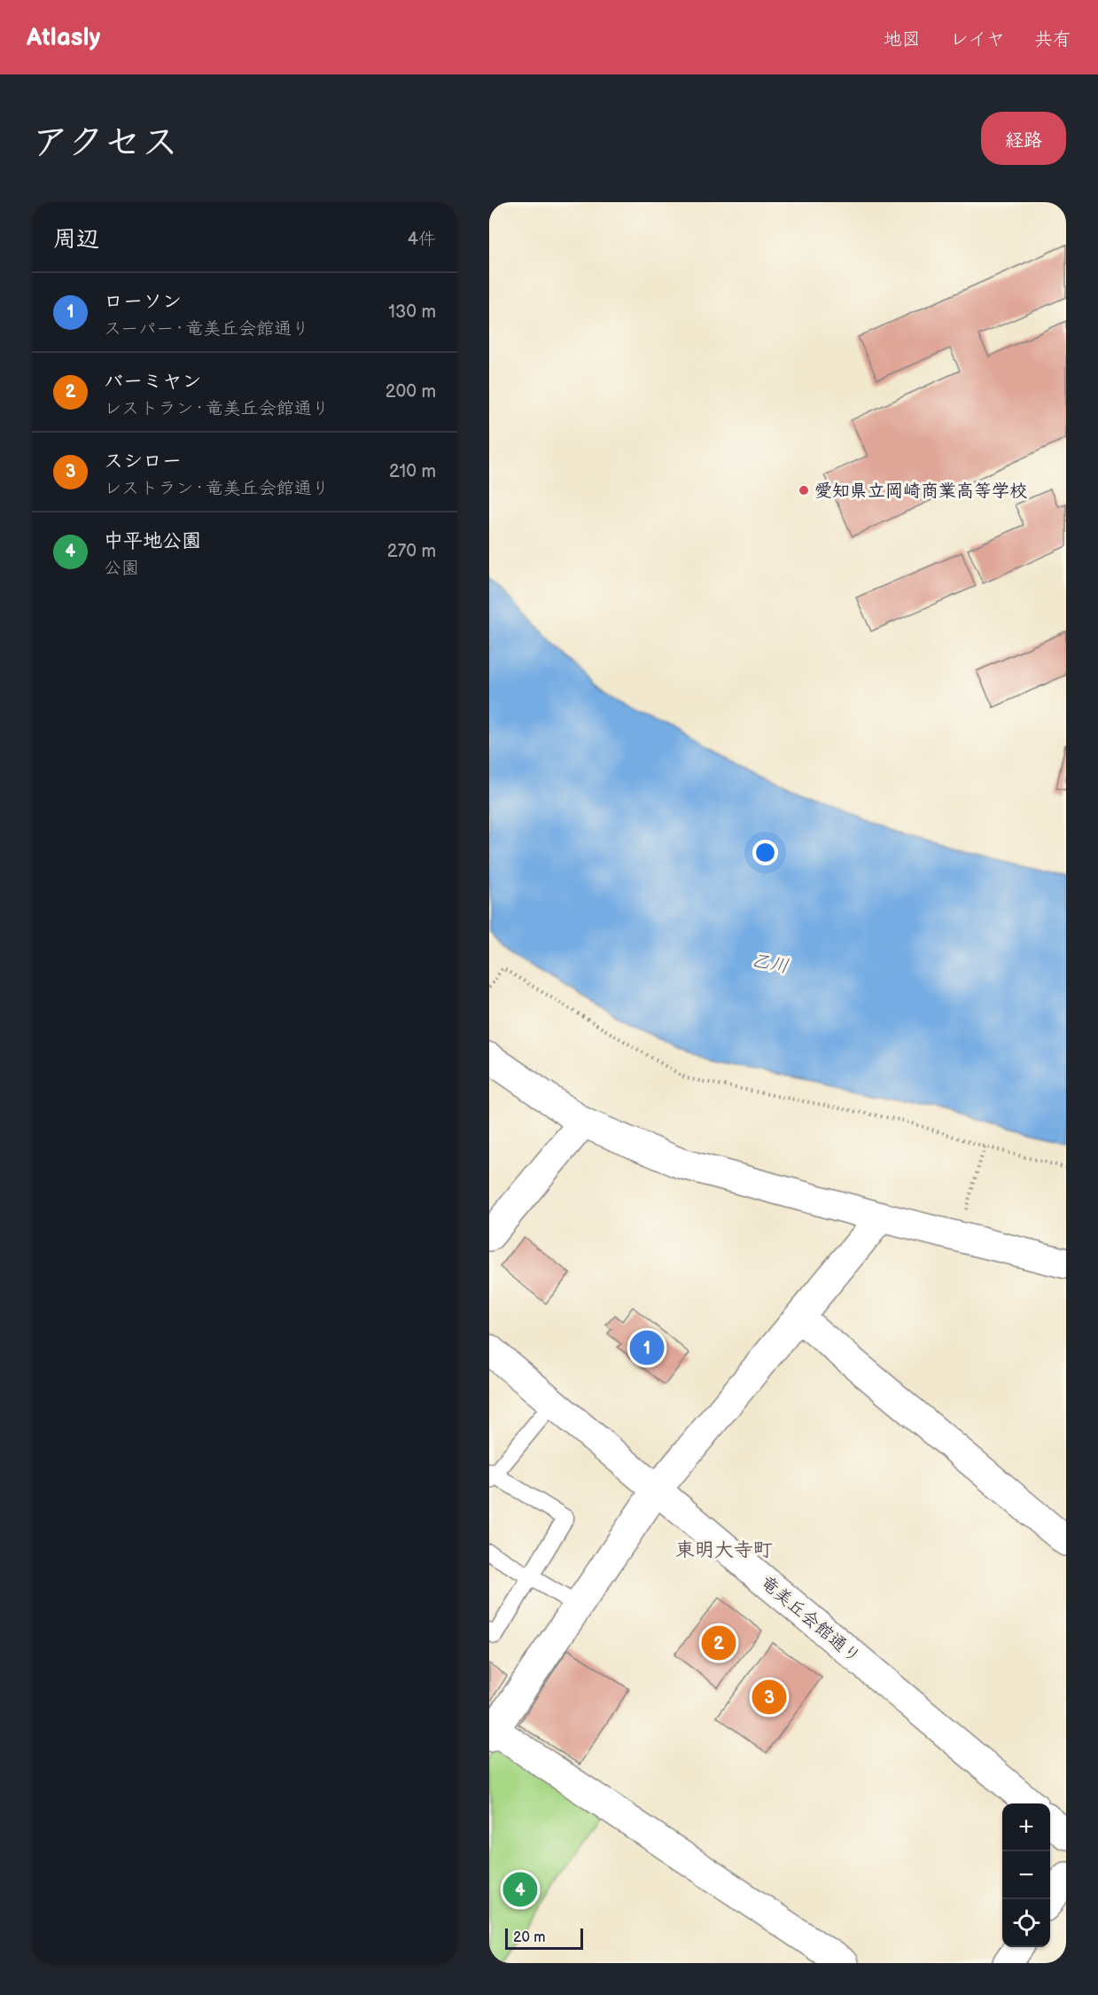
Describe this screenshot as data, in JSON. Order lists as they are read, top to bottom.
{
  "streets": {
    "street": ["竜美丘会館通り"]
  },
  "districts": ["東明大寺町"],
  "water": ["乙川"],
  "places": ["愛知県立岡崎商業高等学校"],
  "scale_bar": "20 m",
  "page": {
    "header": "Atlasly",
    "nav": ["地図", "レイヤ", "共有"],
    "title": "アクセス",
    "buttons": "経路",
    "heading": ["周辺", "4件"],
    "list": [
      {
        "mark": "1",
        "name": "ローソン",
        "note": "スーパー · 竜美丘会館通り",
        "value": "130 m"
      },
      {
        "mark": "2",
        "name": "バーミヤン",
        "note": "レストラン · 竜美丘会館通り",
        "value": "200 m"
      },
      {
        "mark": "3",
        "name": "スシロー",
        "note": "レストラン · 竜美丘会館通り",
        "value": "210 m"
      },
      {
        "mark": "4",
        "name": "中平地公園",
        "note": "公園",
        "value": "270 m"
      }
    ],
    "pins": [
      "1",
      "2",
      "3",
      "4"
    ],
    "map_buttons": ["+", "−"],
    "scale": "20 m"
  }
}
